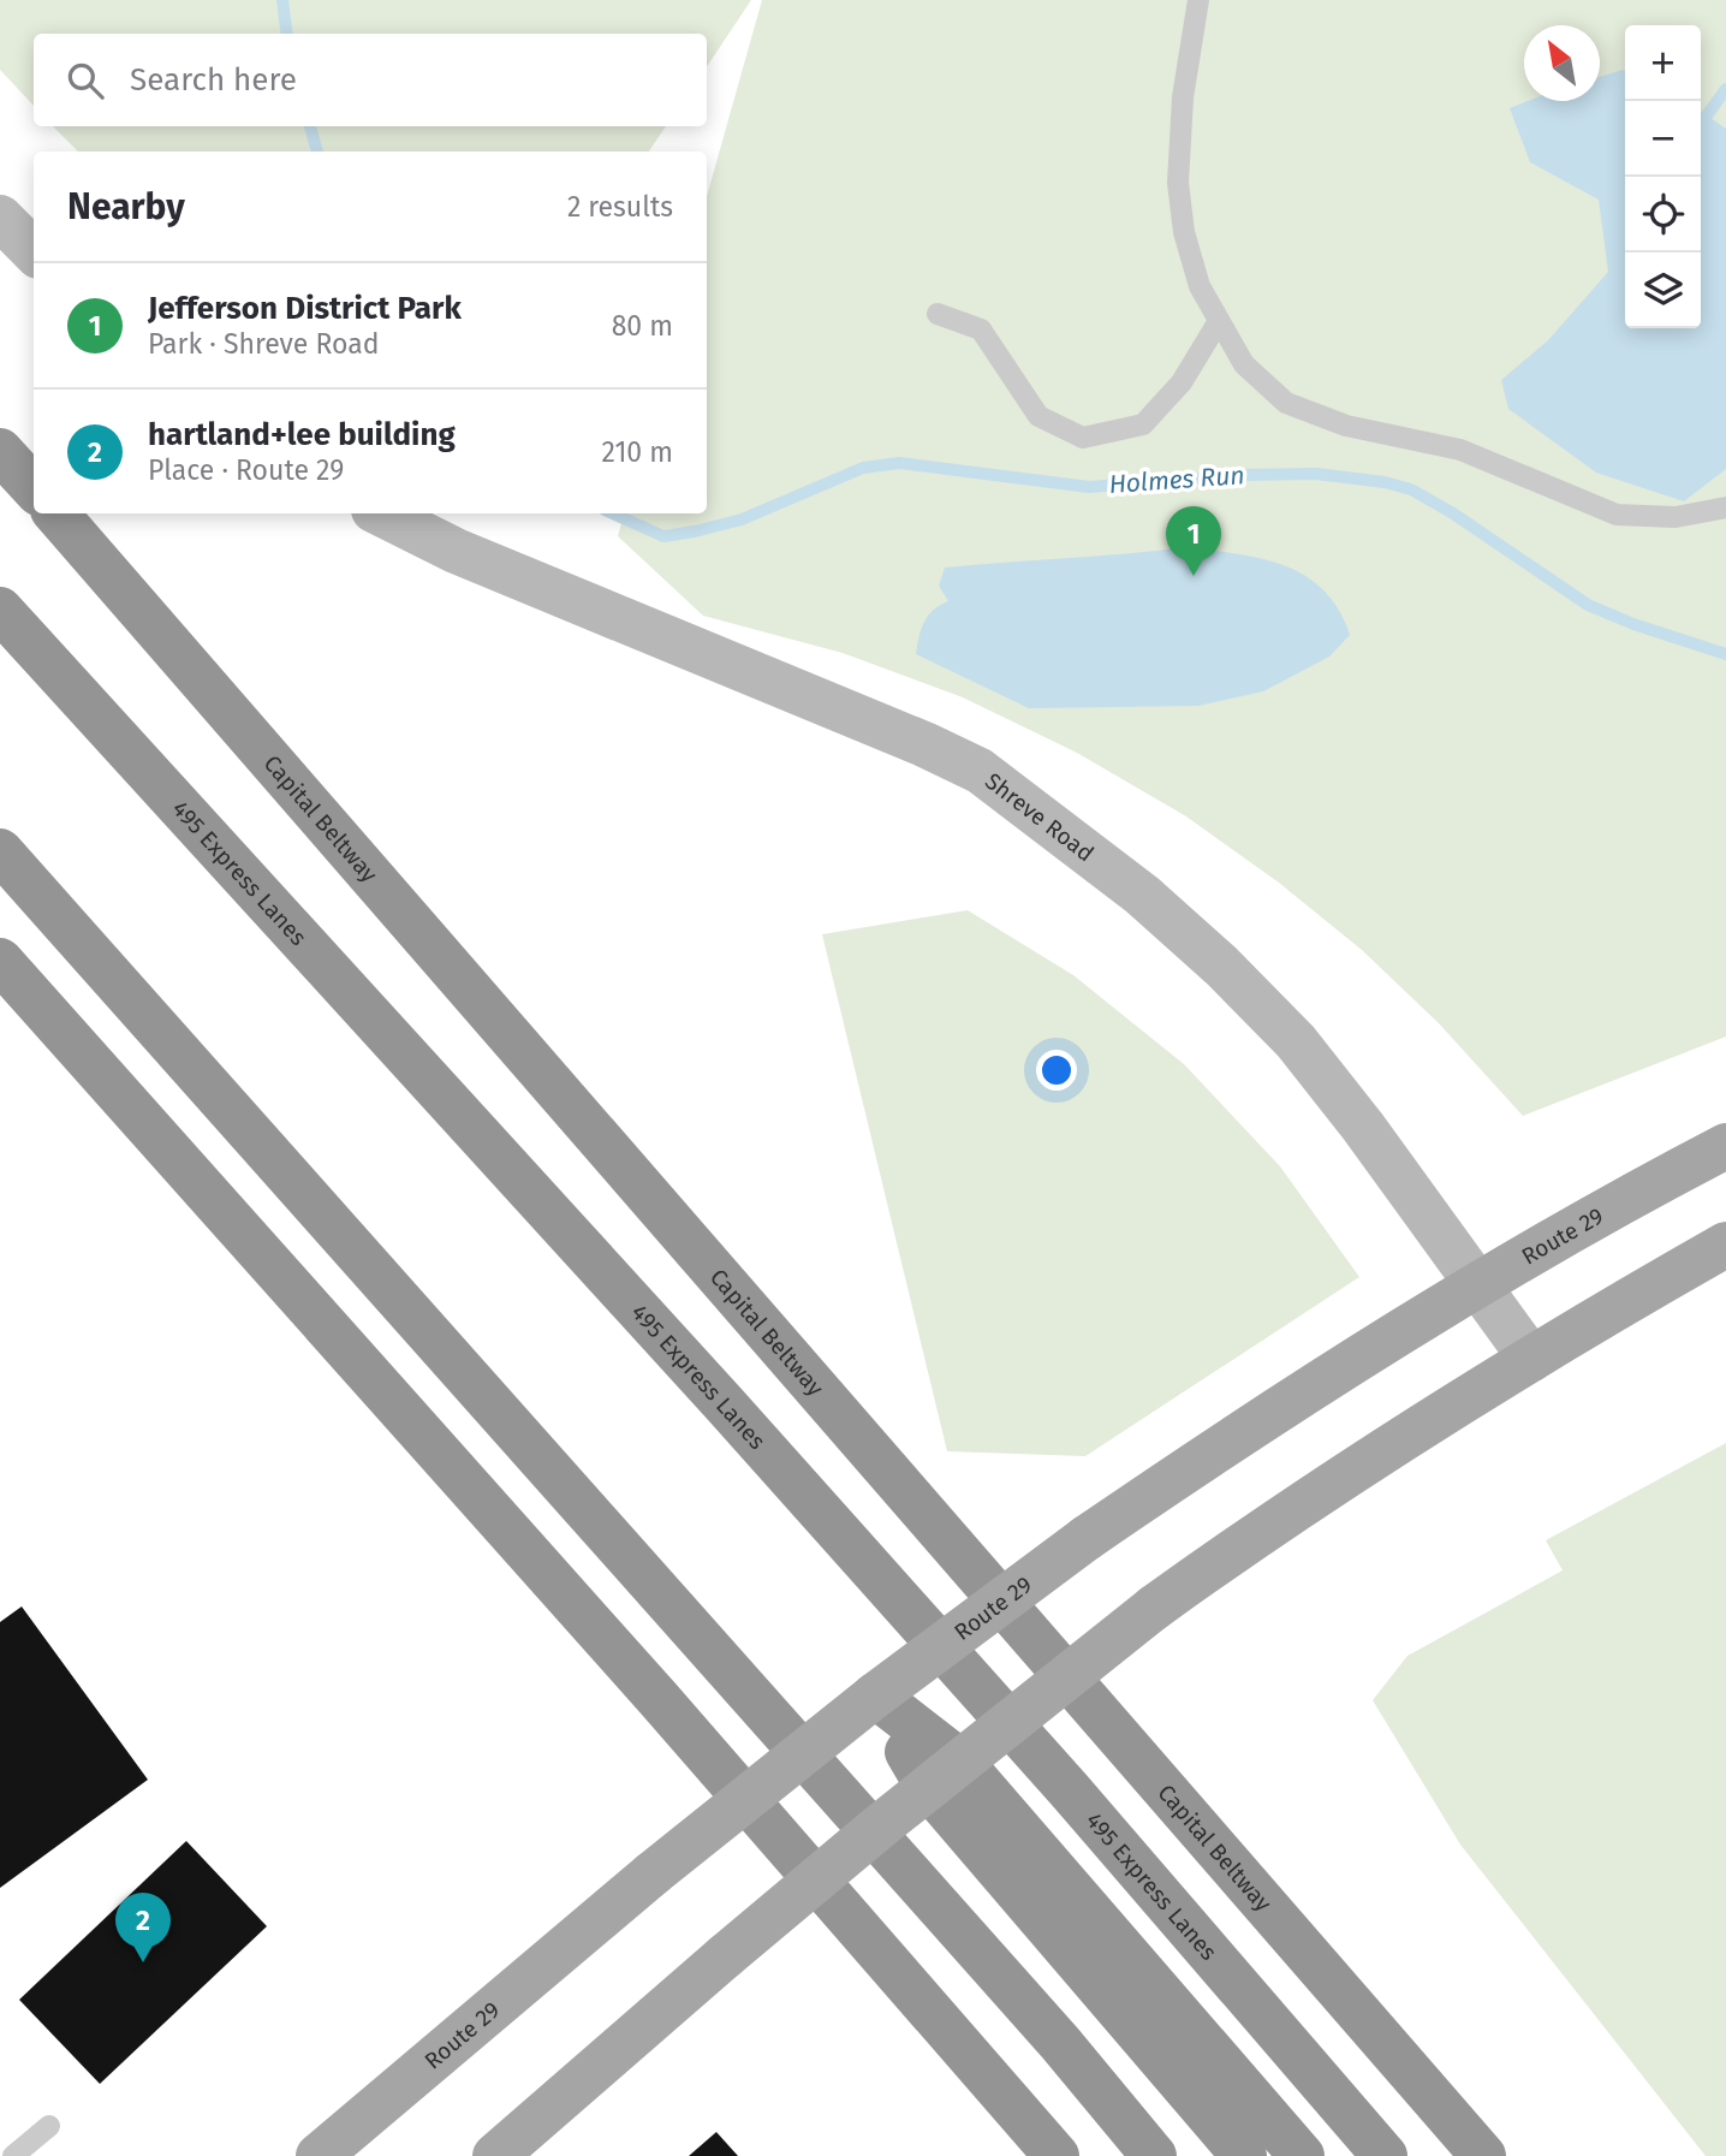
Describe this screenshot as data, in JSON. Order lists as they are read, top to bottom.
{
  "streets": {
    "highway": ["Capital Beltway", "495 Express Lanes"],
    "main road": ["Shreve Road", "Route 29"]
  },
  "crossings": [
    ["Shreve Road", "Route 29"]
  ],
  "water": ["Holmes Run"],
  "north": "top left",
  "page": {
    "map_buttons": ["+", "−"],
    "search": "Search here",
    "heading": ["Nearby", "2 results"],
    "list": [
      {
        "mark": "1",
        "name": "Jefferson District Park",
        "note": "Park · Shreve Road",
        "value": "80 m"
      },
      {
        "mark": "2",
        "name": "hartland+lee building",
        "note": "Place · Route 29",
        "value": "210 m"
      }
    ],
    "pins": ["1", "2"]
  }
}
